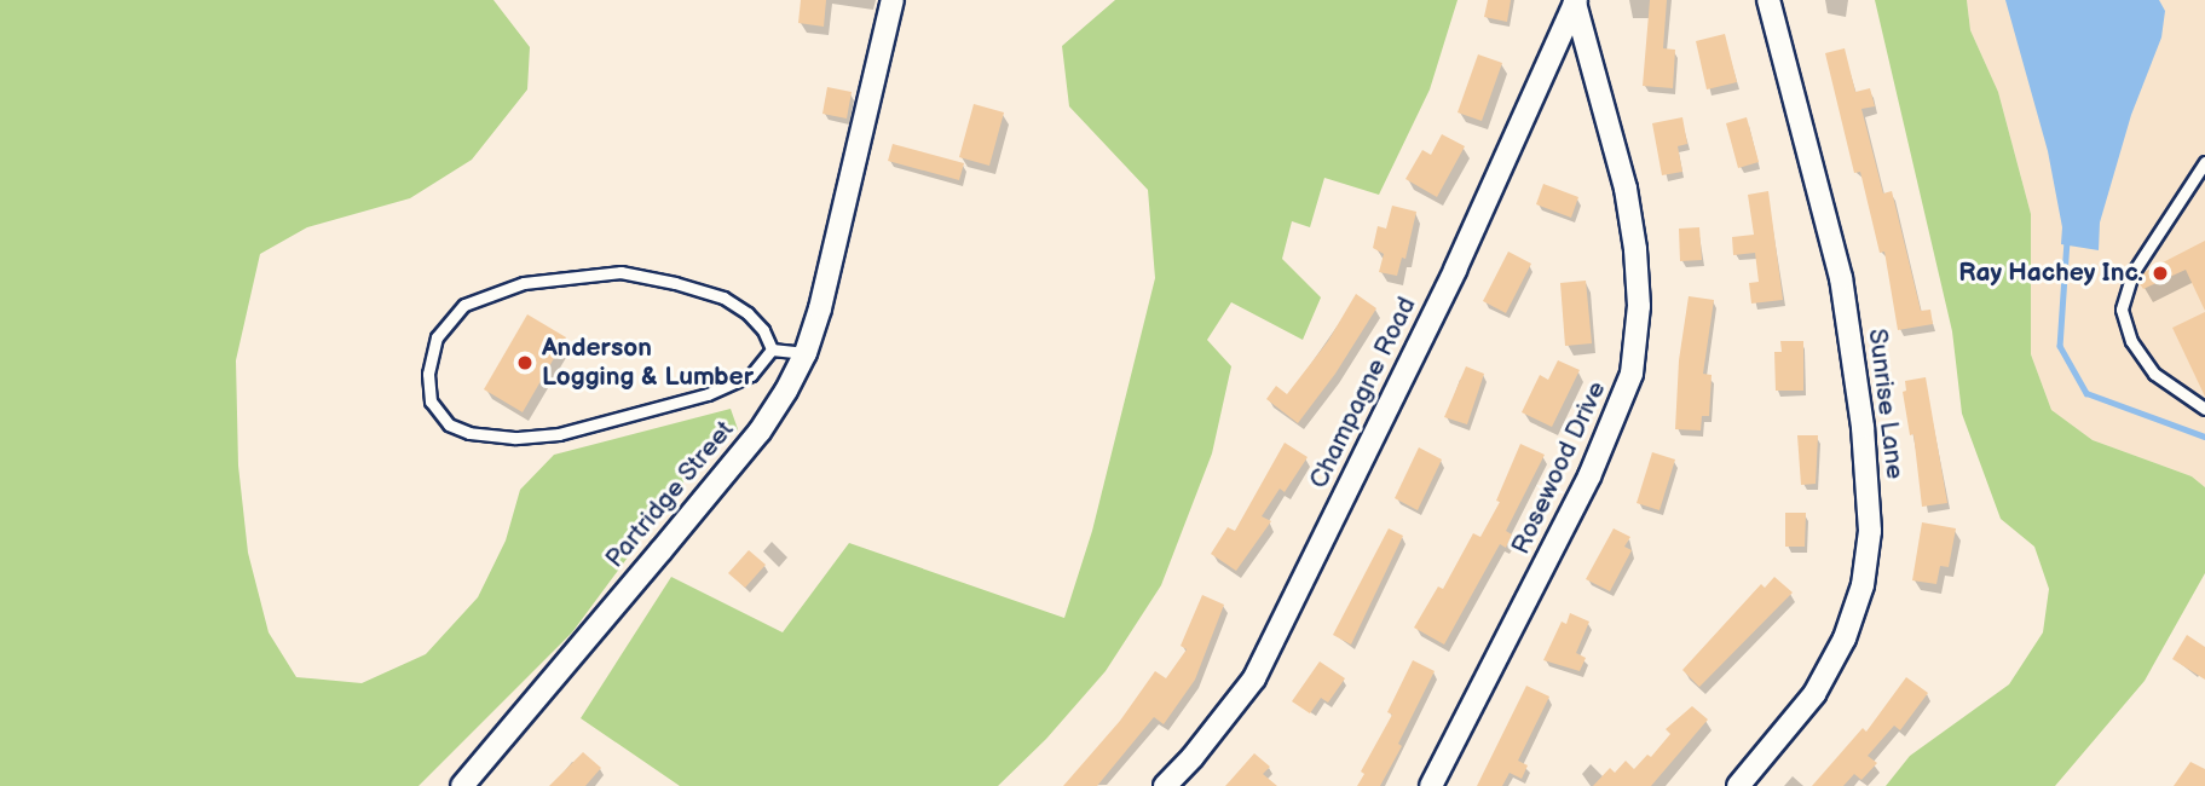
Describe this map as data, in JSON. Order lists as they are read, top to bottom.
{
  "streets": {
    "street": [
      "Champagne Road",
      "Sunrise Lane",
      "Rosewood Drive",
      "Partridge Street"
    ]
  },
  "crossings": [
    ["Champagne Road", "Rosewood Drive"]
  ],
  "places": ["Ray Hachey Inc.", "Anderson Logging & Lumber"]
}
